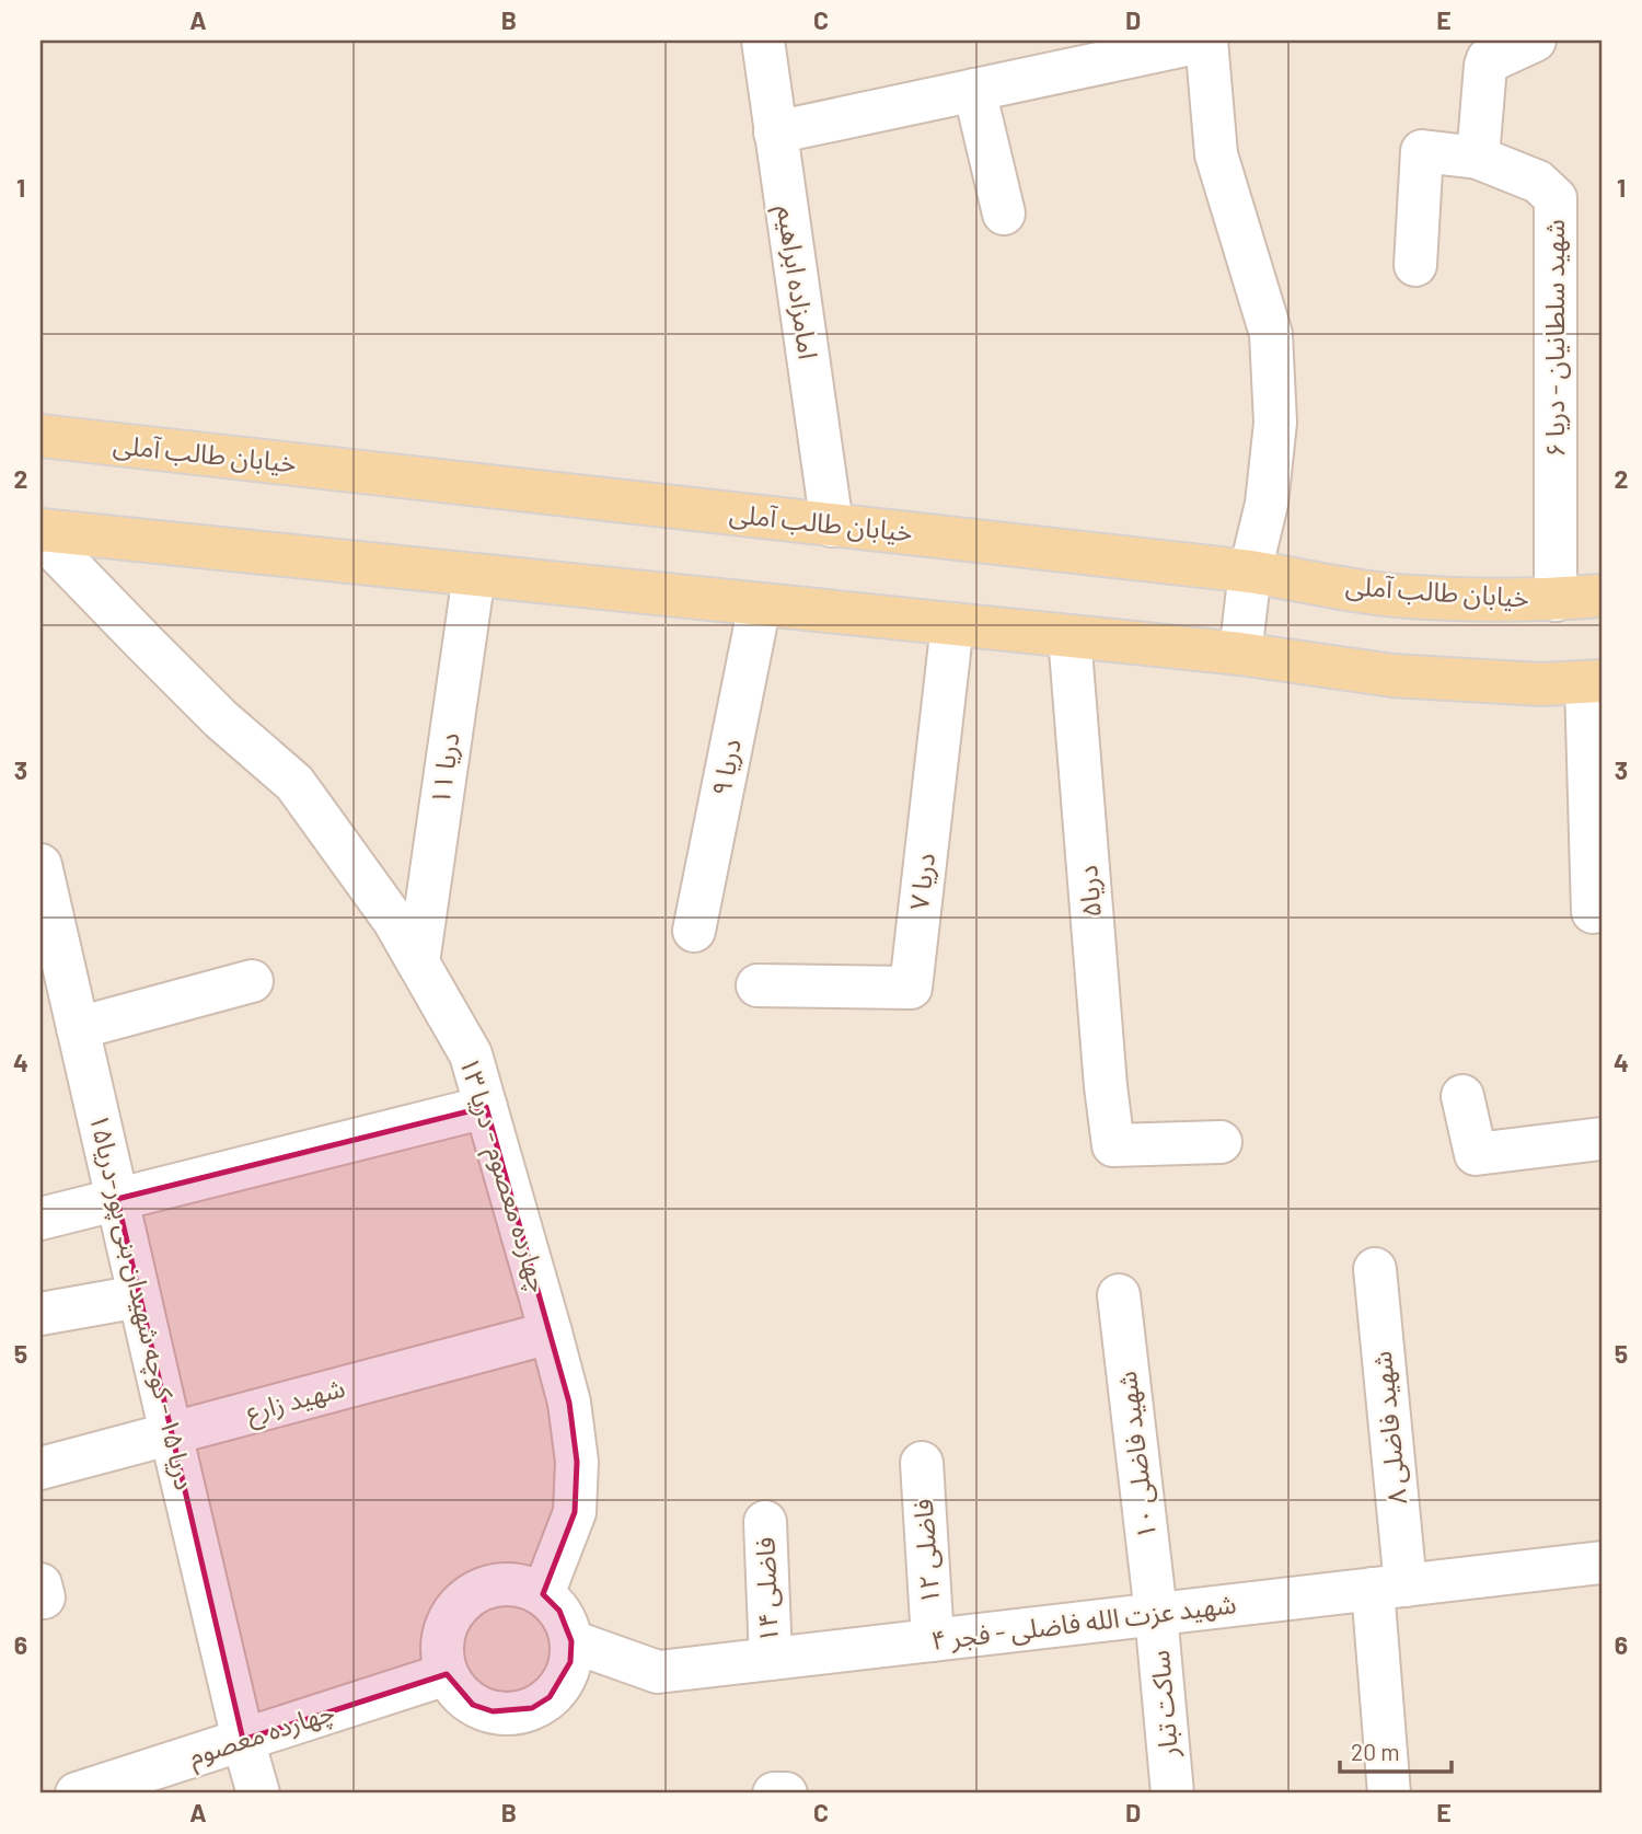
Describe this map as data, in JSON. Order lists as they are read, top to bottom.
{
  "streets": {
    "main road": ["خیابان طالب آملی"],
    "street": [
      "امامزاده ابراهیم",
      "شهید سلطانیان - دریا ۶",
      "دریا ۹",
      "دریا ۱۱",
      "دریا ۷",
      "دریا۵",
      "چهارده معصوم - دریا ۱۳",
      "دریا ۱۵ - كوچه شهيدان بنی پور-دريا۱۵",
      "شهید زارع",
      "شهید فاضلی ۸",
      "شهید فاضلی ۱۰",
      "فاضلی ۱۲",
      "فاضلی ۱۴",
      "شهید عزت الله فاضلی - فجر ۴",
      "ساکت تبار",
      "چهارده معصوم"
    ]
  },
  "crossings": [
    ["امامزاده ابراهیم", "خیابان طالب آملی"],
    ["شهید سلطانیان - دریا ۶", "خیابان طالب آملی"],
    ["دریا ۱۱", "چهارده معصوم - دریا ۱۳"],
    ["چهارده معصوم - دریا ۱۳", "شهید زارع"],
    ["چهارده معصوم - دریا ۱۳", "شهید عزت الله فاضلی - فجر ۴"],
    ["چهارده معصوم - دریا ۱۳", "چهارده معصوم"],
    ["دریا ۱۵ - كوچه شهيدان بنی پور-دريا۱۵", "شهید زارع"],
    ["دریا ۱۵ - كوچه شهيدان بنی پور-دريا۱۵", "چهارده معصوم"],
    ["شهید فاضلی ۸", "شهید عزت الله فاضلی - فجر ۴"],
    ["شهید فاضلی ۱۰", "شهید عزت الله فاضلی - فجر ۴"],
    ["شهید فاضلی ۱۰", "ساکت تبار"],
    ["فاضلی ۱۲", "شهید عزت الله فاضلی - فجر ۴"],
    ["فاضلی ۱۴", "شهید عزت الله فاضلی - فجر ۴"],
    ["شهید عزت الله فاضلی - فجر ۴", "ساکت تبار"],
    ["شهید عزت الله فاضلی - فجر ۴", "چهارده معصوم"]
  ],
  "scale_bar": "20 m",
  "grid": {
    "columns": [
      "A",
      "B",
      "C",
      "D",
      "E"
    ],
    "rows": [
      "1",
      "2",
      "3",
      "4",
      "5",
      "6"
    ]
  }
}
